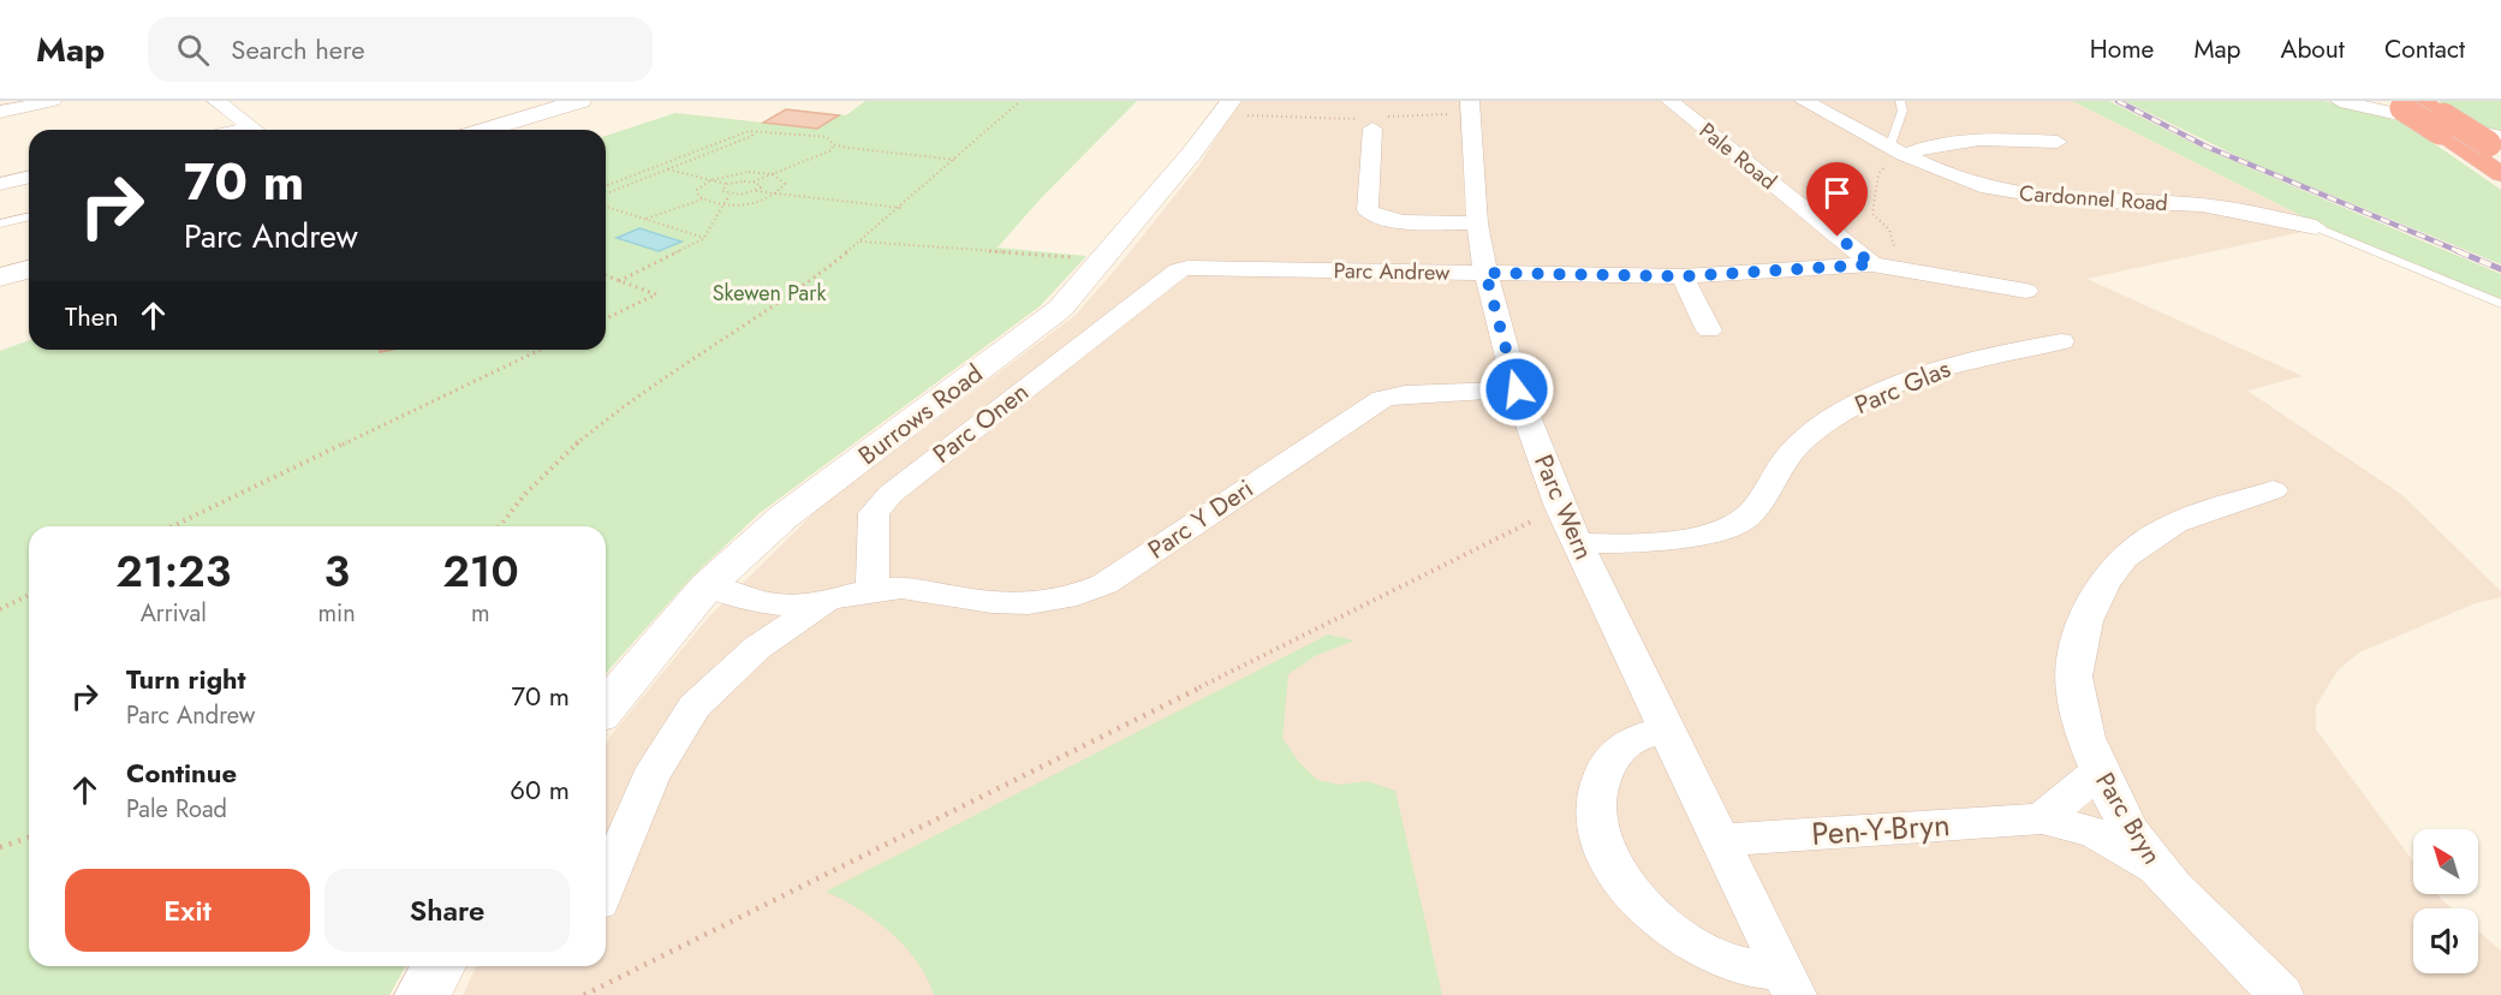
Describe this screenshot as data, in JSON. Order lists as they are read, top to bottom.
{
  "streets": {
    "main road": ["Burrows Road"],
    "street": [
      "Pale Road",
      "Cardonnel Road",
      "Parc Andrew",
      "Parc Glas",
      "Parc Onen",
      "Parc Wern",
      "Parc Y Deri",
      "Parc Bryn",
      "Pen-Y-Bryn"
    ]
  },
  "crossings": [
    ["Pale Road", "Parc Andrew"],
    ["Parc Andrew", "Parc Onen"],
    ["Parc Andrew", "Parc Wern"],
    ["Parc Glas", "Parc Wern"],
    ["Parc Onen", "Parc Y Deri"],
    ["Parc Wern", "Parc Y Deri"],
    ["Parc Wern", "Pen-Y-Bryn"],
    ["Parc Bryn", "Pen-Y-Bryn"]
  ],
  "parks": ["Skewen Park"],
  "north": "top left",
  "page": {
    "header": "Map",
    "search": "Search here",
    "nav": [
      "Home",
      "Map",
      "About",
      "Contact"
    ],
    "turn": ["70 m", "Parc Andrew"],
    "then": "Then",
    "eta": [
      "21:23",
      "Arrival",
      "3",
      "min",
      "210",
      "m"
    ],
    "list": [
      {
        "name": "Turn right",
        "note": "Parc Andrew",
        "value": "70 m"
      },
      {
        "name": "Continue",
        "note": "Pale Road",
        "value": "60 m"
      }
    ],
    "buttons": ["Exit", "Share"]
  }
}
